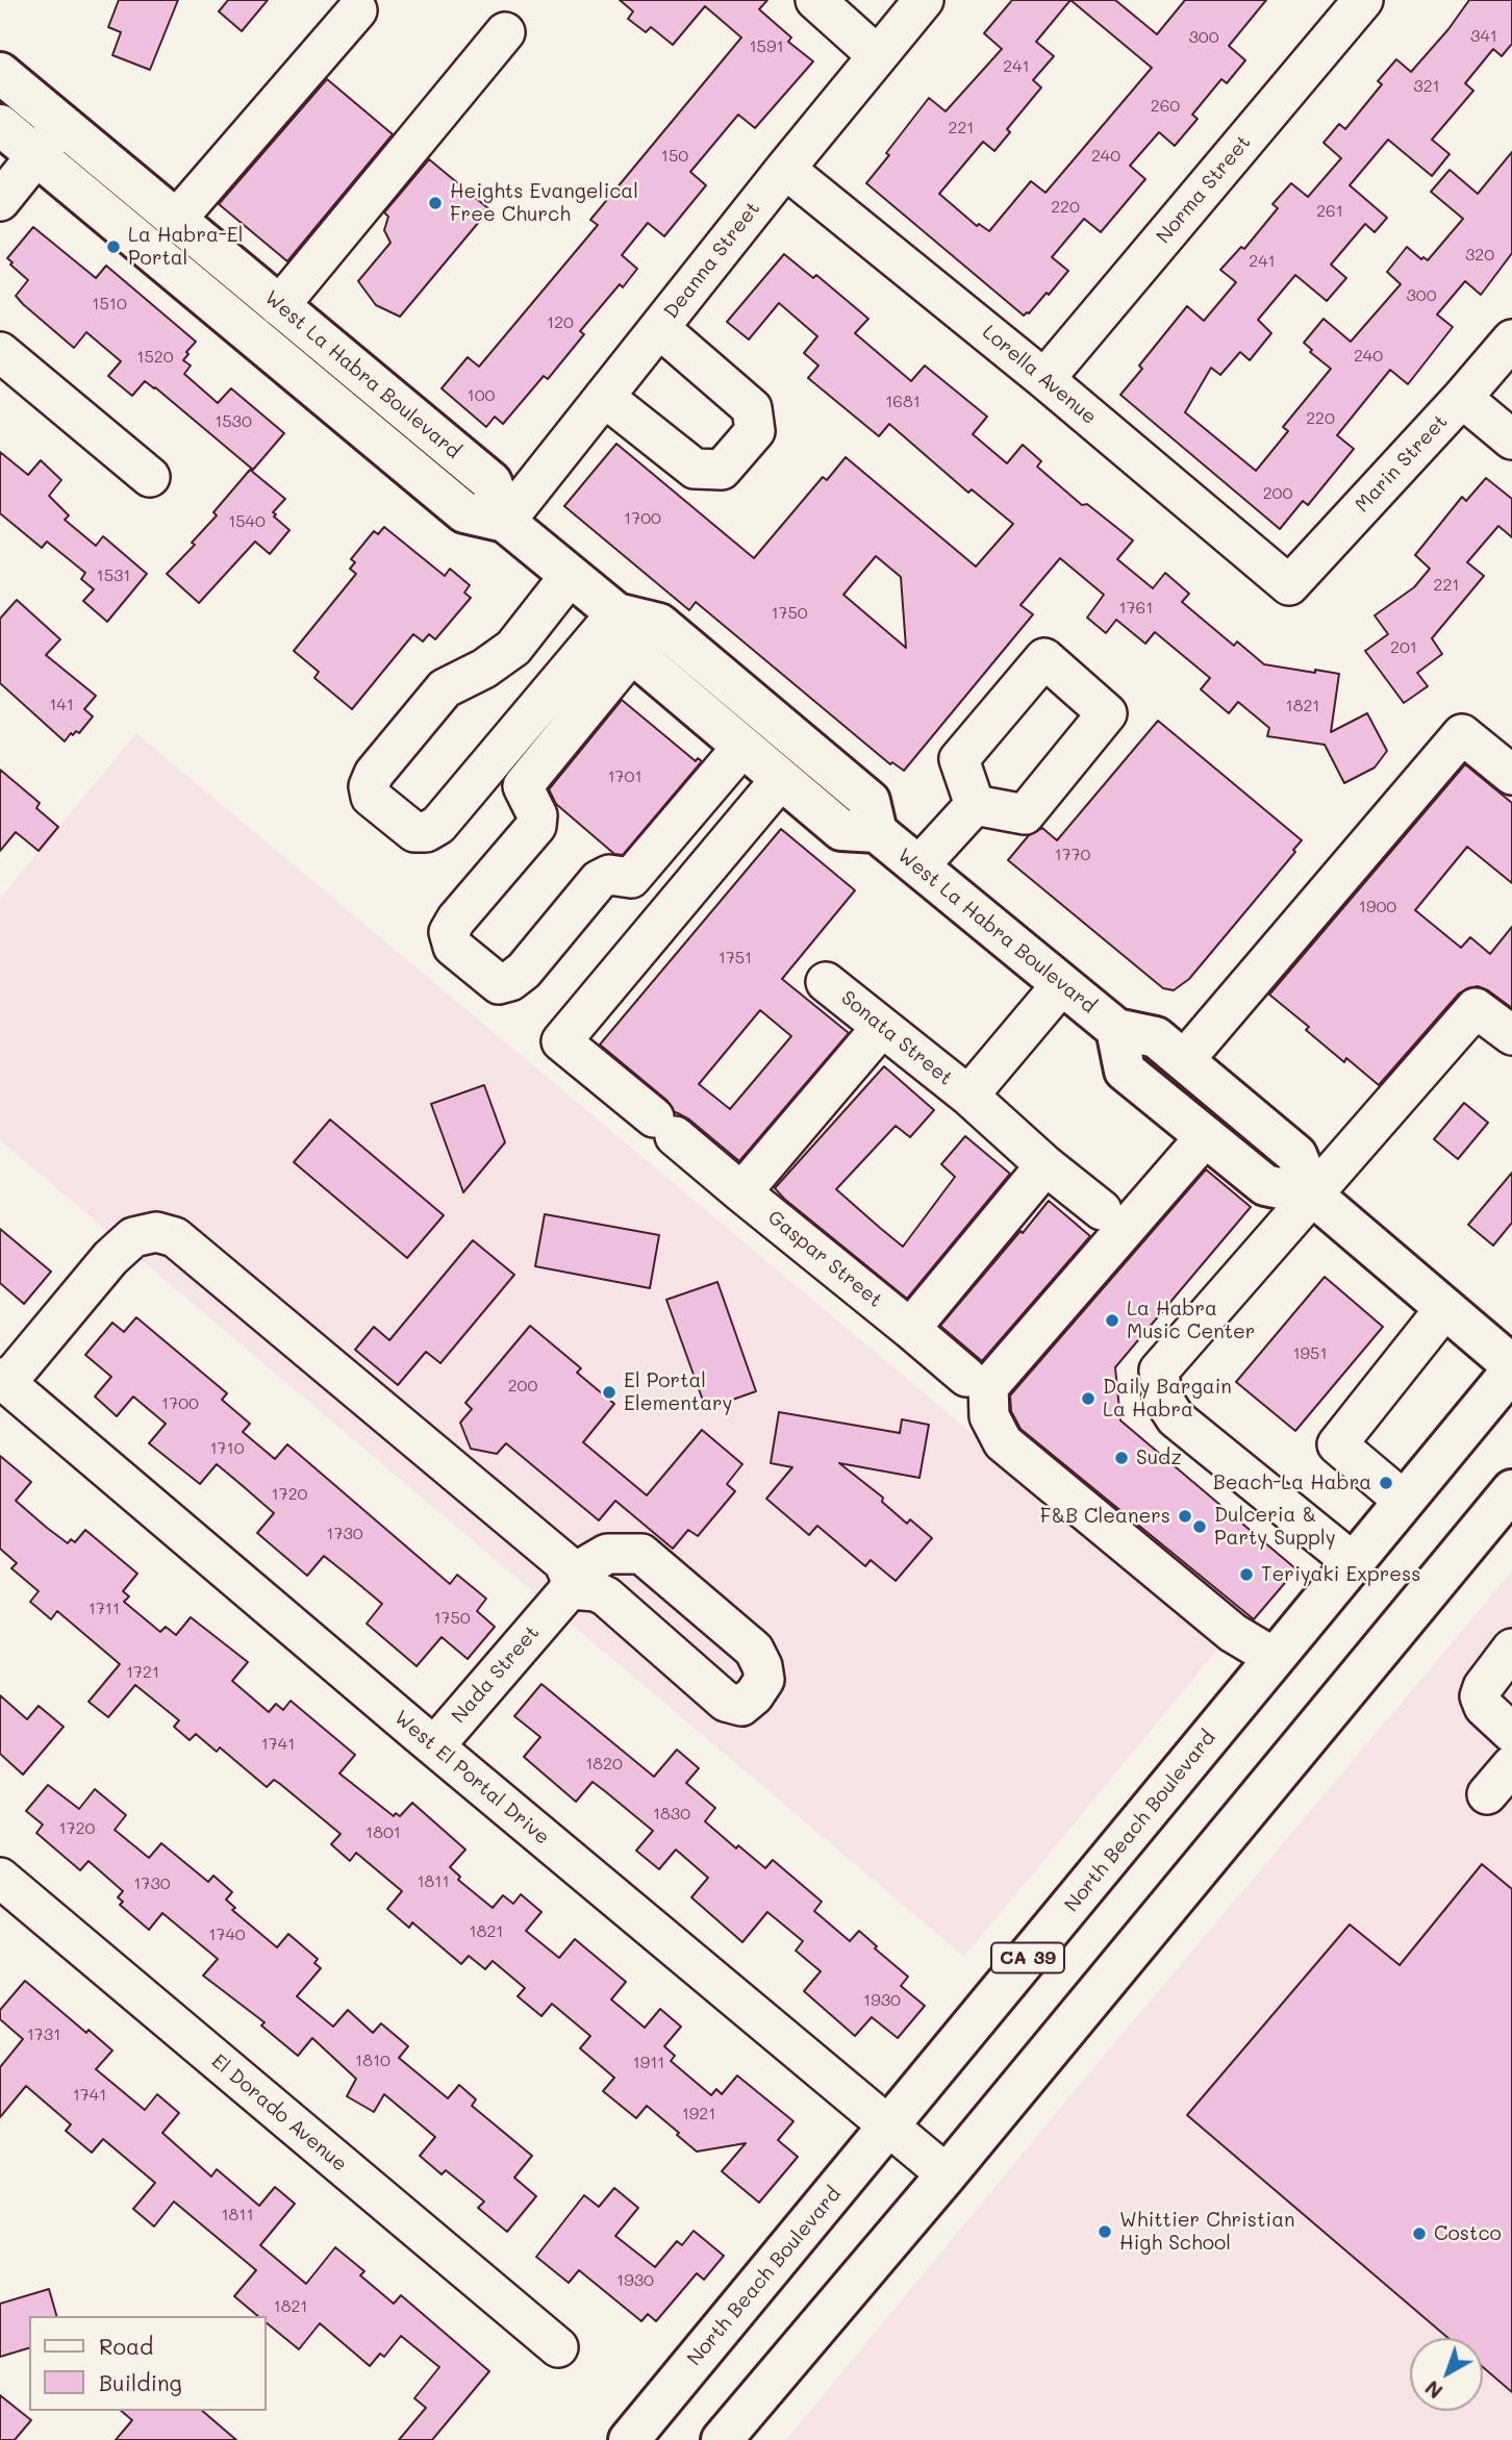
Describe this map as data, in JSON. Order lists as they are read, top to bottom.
{
  "streets": {
    "main road": ["West La Habra Boulevard", "North Beach Boulevard", "CA 39"],
    "street": [
      "Norma Street",
      "Deanna Street",
      "Lorella Avenue",
      "Marin Street",
      "Sonata Street",
      "Gaspar Street",
      "Nada Street",
      "West El Portal Drive",
      "El Dorado Avenue"
    ]
  },
  "crossings": [
    ["Norma Street", "Lorella Avenue"],
    ["Deanna Street", "West La Habra Boulevard"],
    ["Deanna Street", "Lorella Avenue"],
    ["West La Habra Boulevard", "Sonata Street"],
    ["West La Habra Boulevard", "Gaspar Street"],
    ["Lorella Avenue", "Marin Street"],
    ["Nada Street", "West El Portal Drive"],
    ["West El Portal Drive", "North Beach Boulevard"]
  ],
  "places": [
    "Heights Evangelical Free Church",
    "La Habra-El Portal",
    "La Habra Music Center",
    "El Portal Elementary",
    "Daily Bargain La Habra",
    "Sudz",
    "Beach-La Habra",
    "F&B Cleaners",
    "Dulceria & Party Supply",
    "Teriyaki Express",
    "Whittier Christian High School",
    "Costco"
  ],
  "house_numbers": [
    "341",
    "300",
    "1591",
    "241",
    "321",
    "260",
    "221",
    "150",
    "240",
    "220",
    "261",
    "320",
    "241",
    "300",
    "1510",
    "120",
    "240",
    "1520",
    "100",
    "1681",
    "220",
    "1530",
    "200",
    "1700",
    "1540",
    "1531",
    "221",
    "1761",
    "1750",
    "201",
    "141",
    "1821",
    "1701",
    "1770",
    "1900",
    "1751",
    "1951",
    "200",
    "1700",
    "1710",
    "1720",
    "1730",
    "1711",
    "1750",
    "1721",
    "1741",
    "1820",
    "1830",
    "1720",
    "1801",
    "1811",
    "1730",
    "1821",
    "1740",
    "1930",
    "1731",
    "1810",
    "1911",
    "1741",
    "1921",
    "1811",
    "1930",
    "1821"
  ],
  "legend": ["Road", "Building"],
  "north": "bottom left"
}
